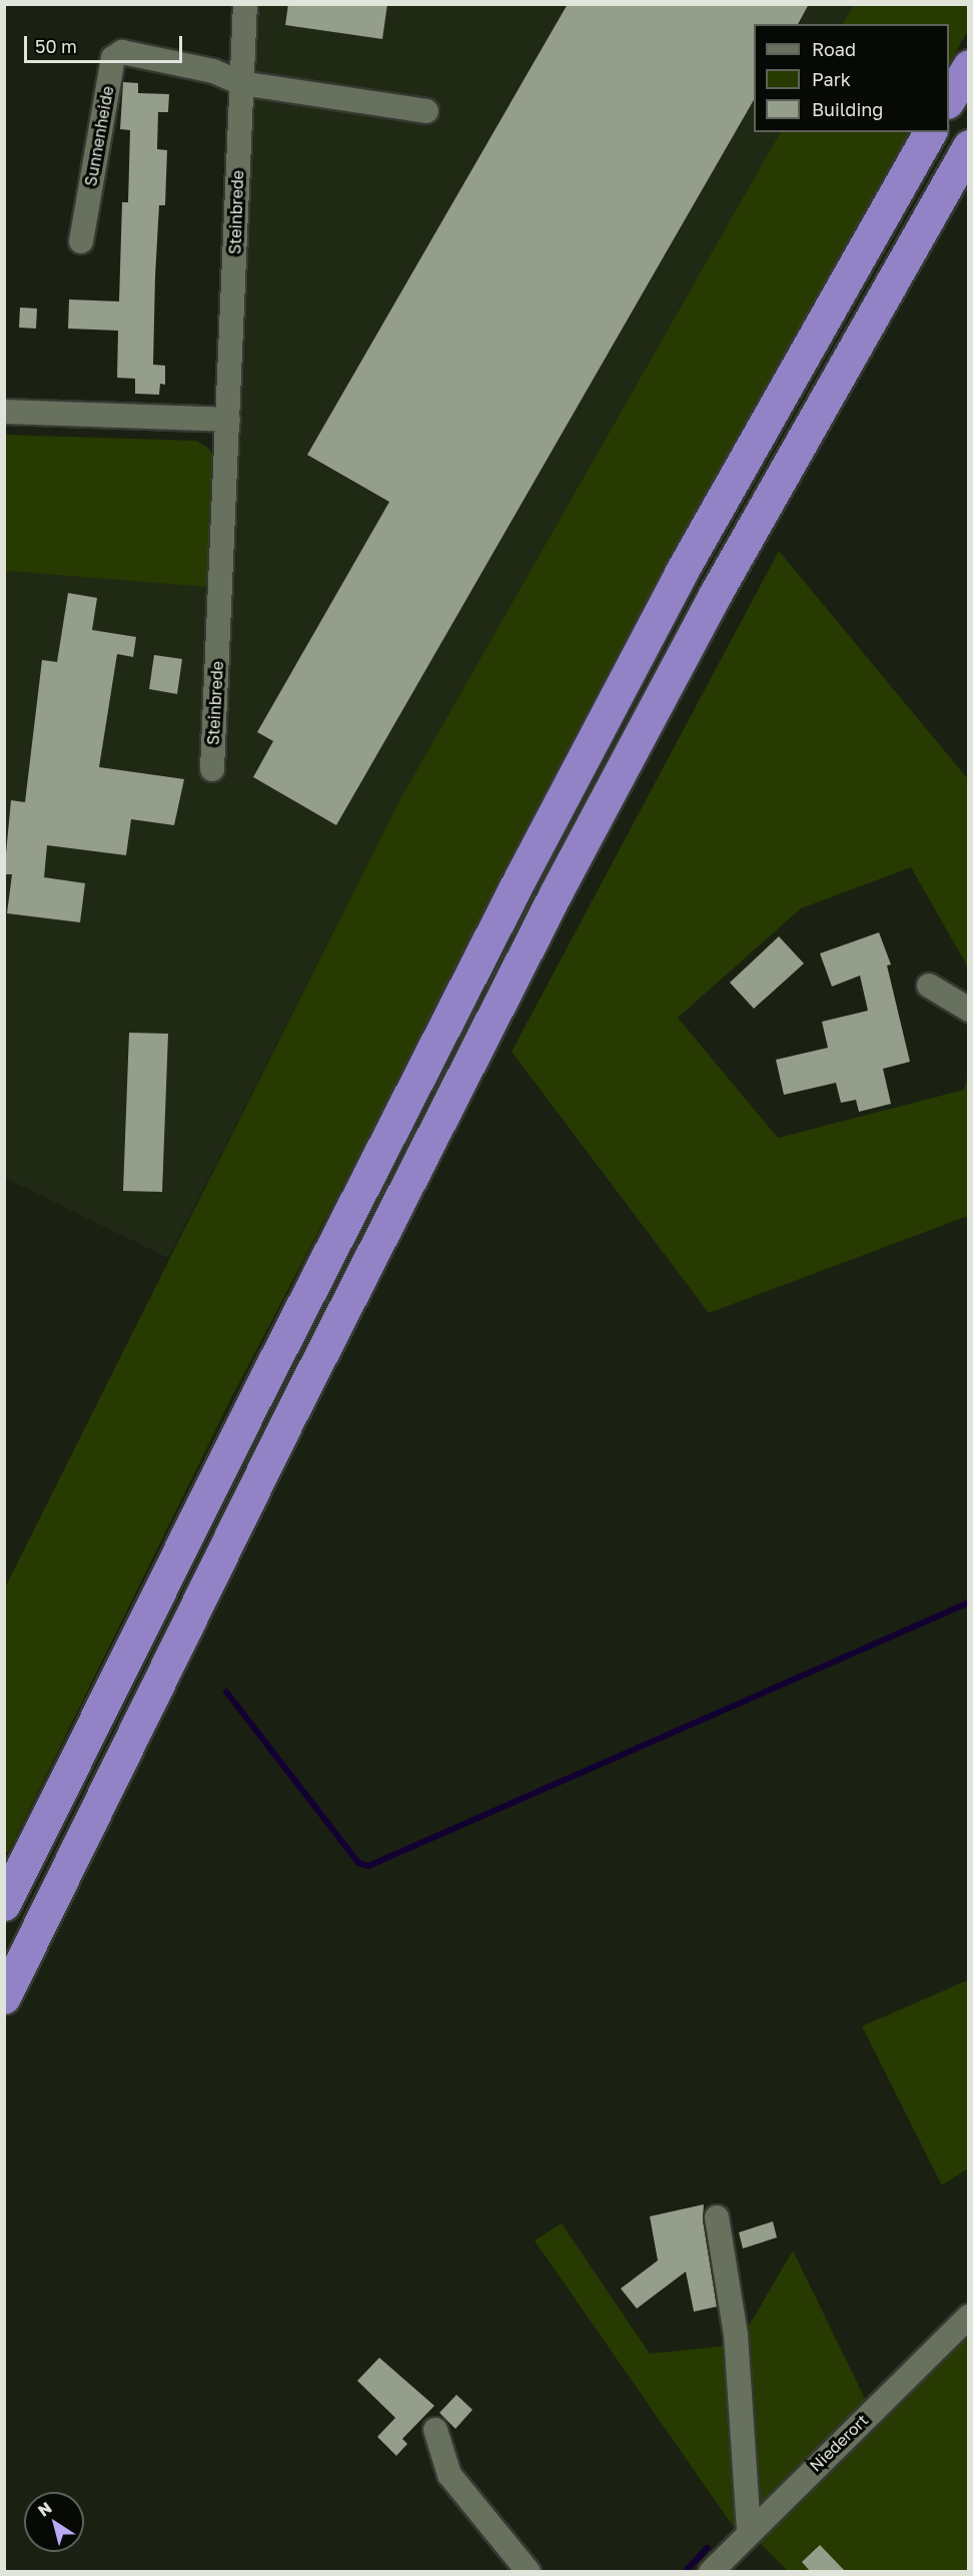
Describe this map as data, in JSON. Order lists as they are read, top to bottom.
{
  "streets": {
    "street": ["Sunnenheide", "Steinbrede", "Niederort"]
  },
  "crossings": [
    ["Sunnenheide", "Steinbrede"]
  ],
  "legend": ["Road", "Park", "Building"],
  "scale_bar": "50 m",
  "north": "top left"
}
